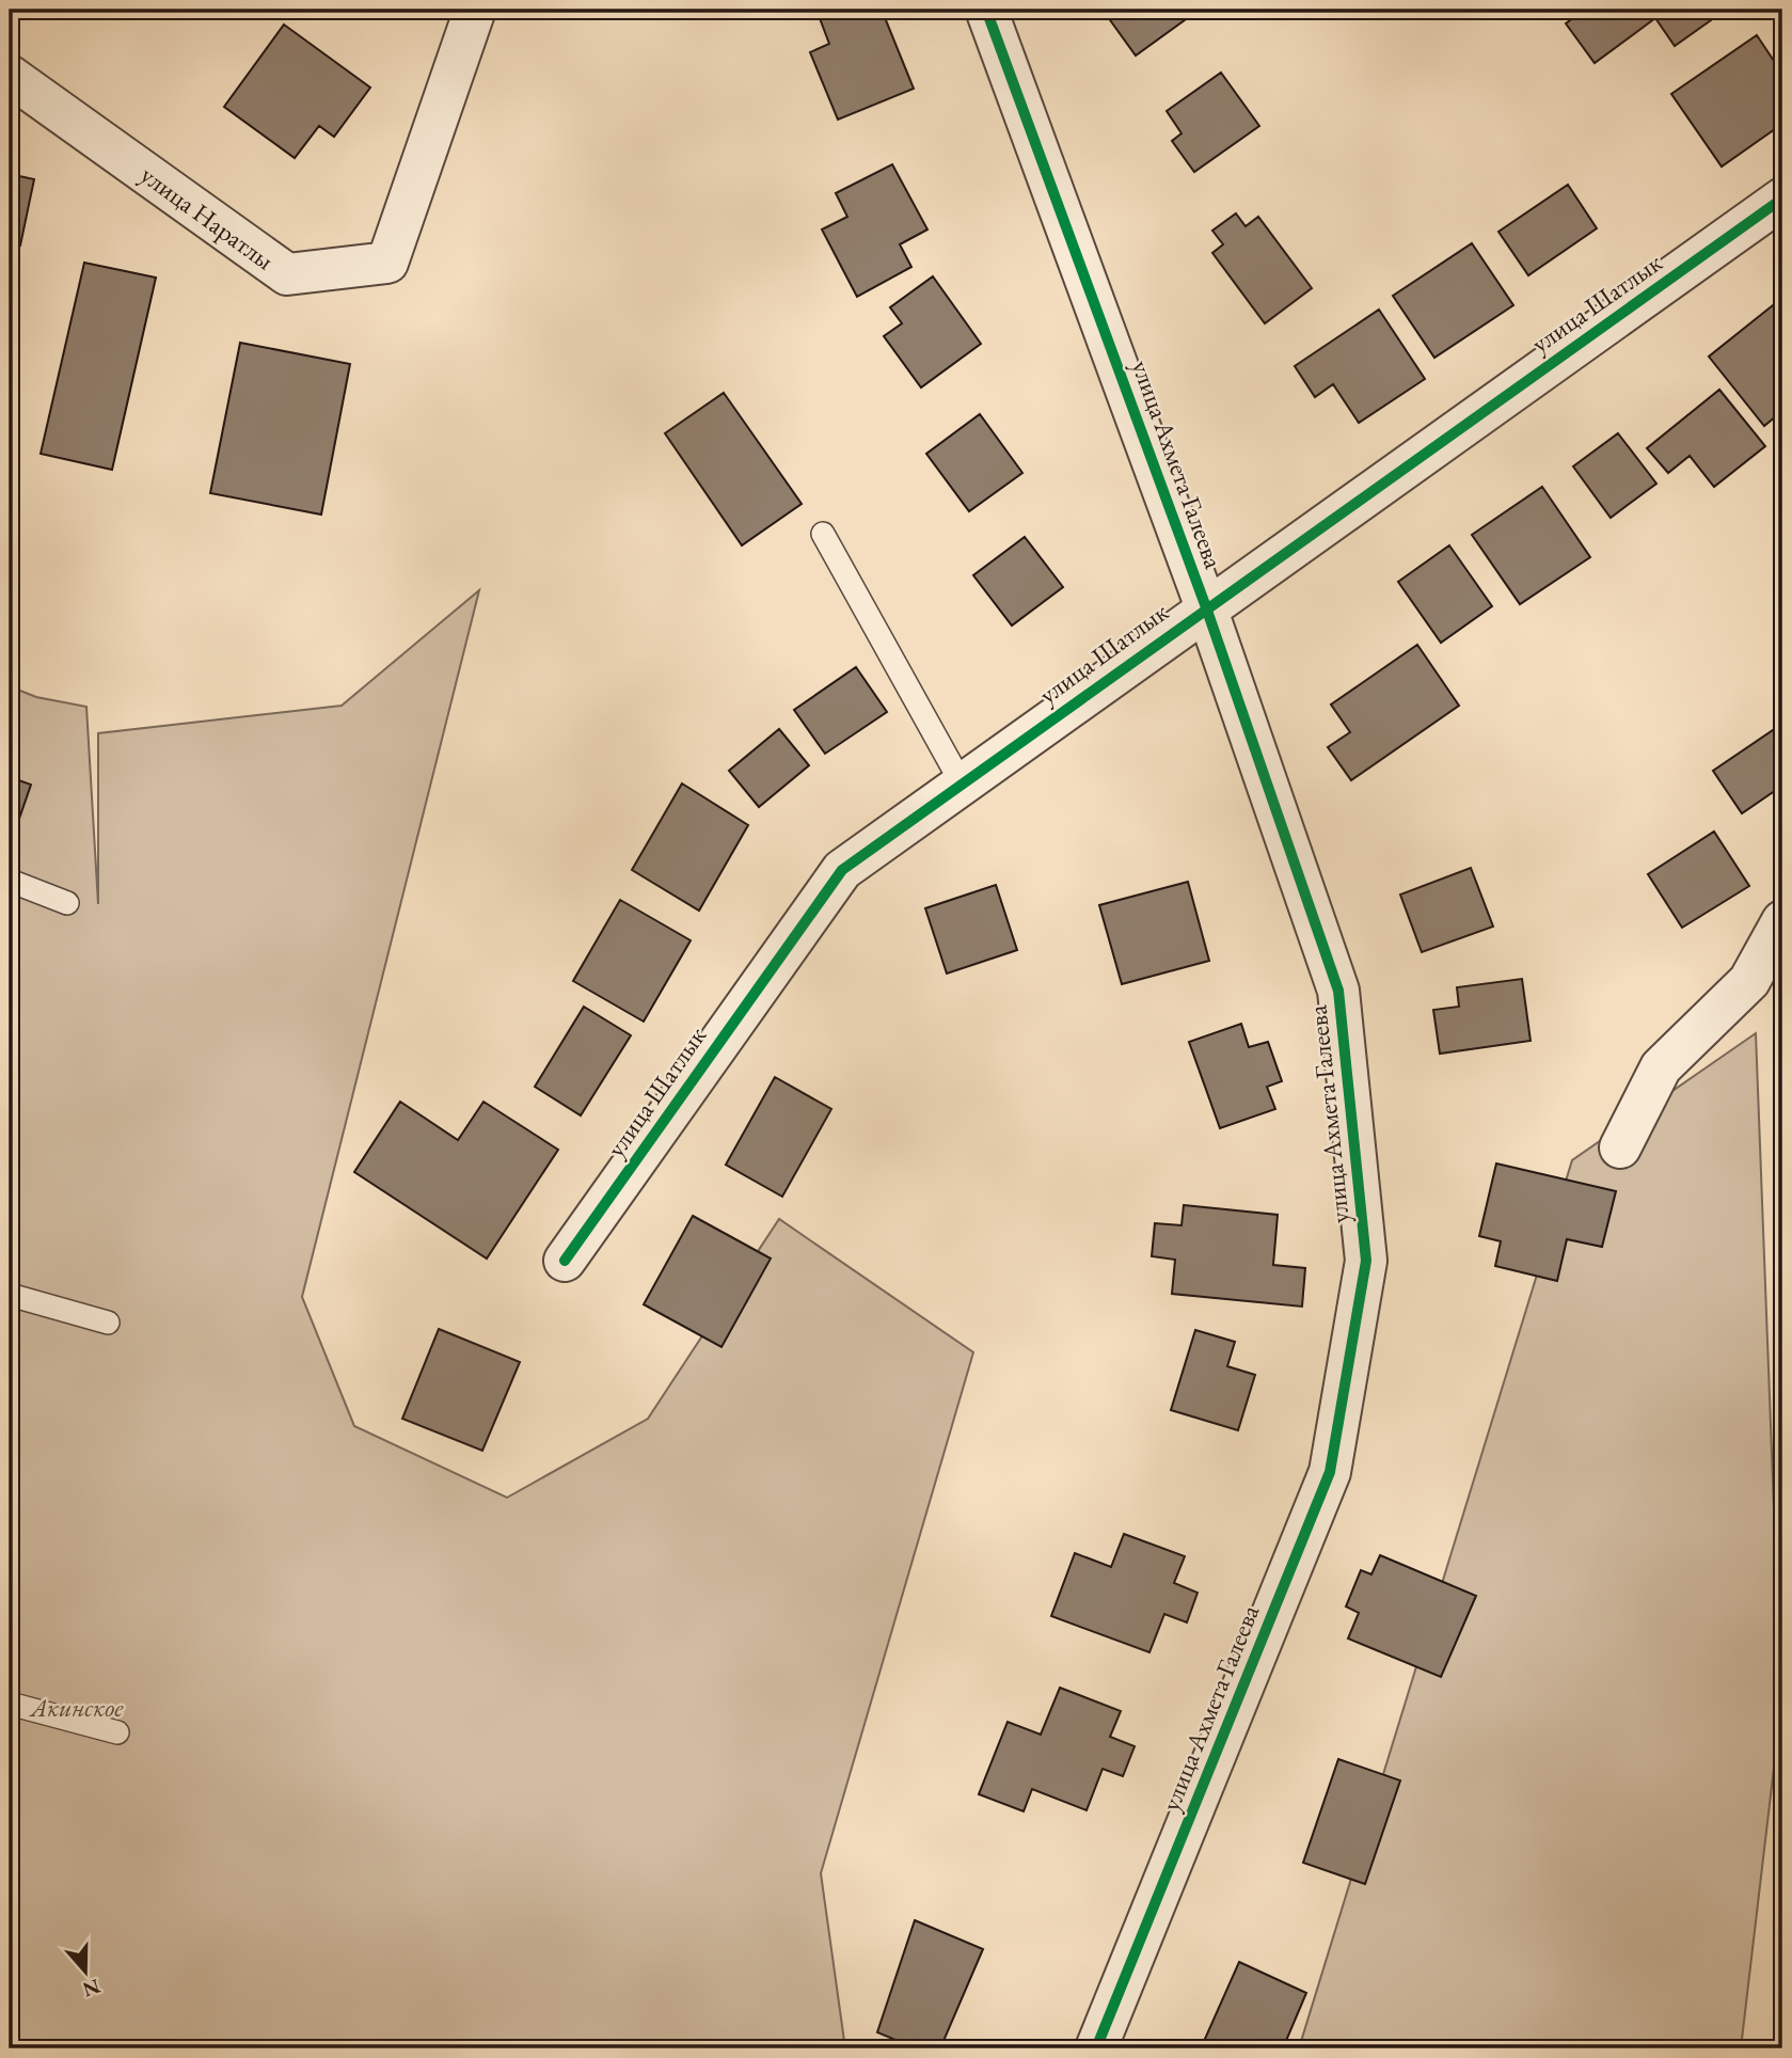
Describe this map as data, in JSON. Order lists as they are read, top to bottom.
{
  "streets": {
    "street": ["улица Наратлы", "улица Шатлык", "улица Ахмета Галеева"]
  },
  "crossings": [
    ["улица Шатлык", "улица Ахмета Галеева"]
  ],
  "parks": ["Акинское"],
  "north": "bottom"
}
